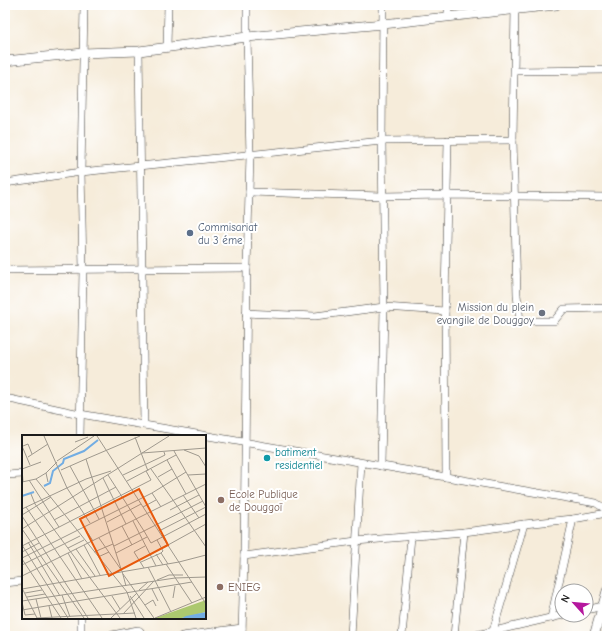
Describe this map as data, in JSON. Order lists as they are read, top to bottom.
{
  "places": [
    "Commisariat du 3 éme",
    "Mission du plein evangile de Douggoy",
    "batiment residentiel",
    "Ecole Publique de Douggoï",
    "ENIEG"
  ],
  "north": "top left"
}
